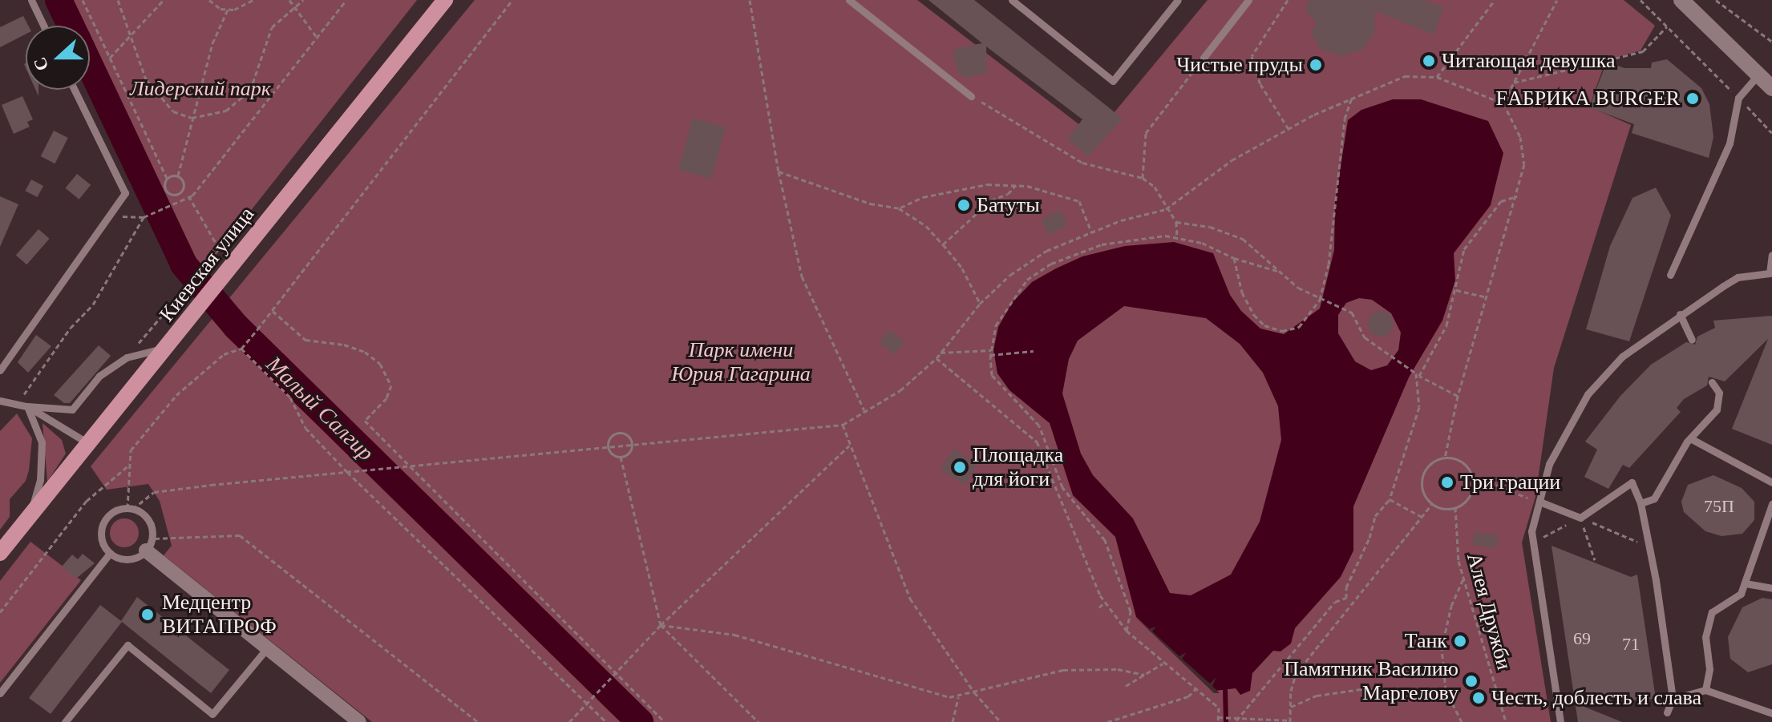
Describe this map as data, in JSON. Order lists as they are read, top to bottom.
{
  "streets": {
    "main road": ["Киевская улица"],
    "path": ["Алея Дружби"]
  },
  "water": ["Малый Салгир"],
  "parks": ["Лидерский парк", "Парк имени Юрия Гагарина"],
  "places": [
    "Читающая девушка",
    "Чистые пруды",
    "FАБРИКА BURGER",
    "Батуты",
    "Площадка для йоги",
    "Три грации",
    "Медцентр ВИТАПРОФ",
    "Танк",
    "Памятник Василию Маргелову",
    "Честь, доблесть и слава"
  ],
  "house_numbers": ["75П", "69", "71"],
  "north": "left"
}
